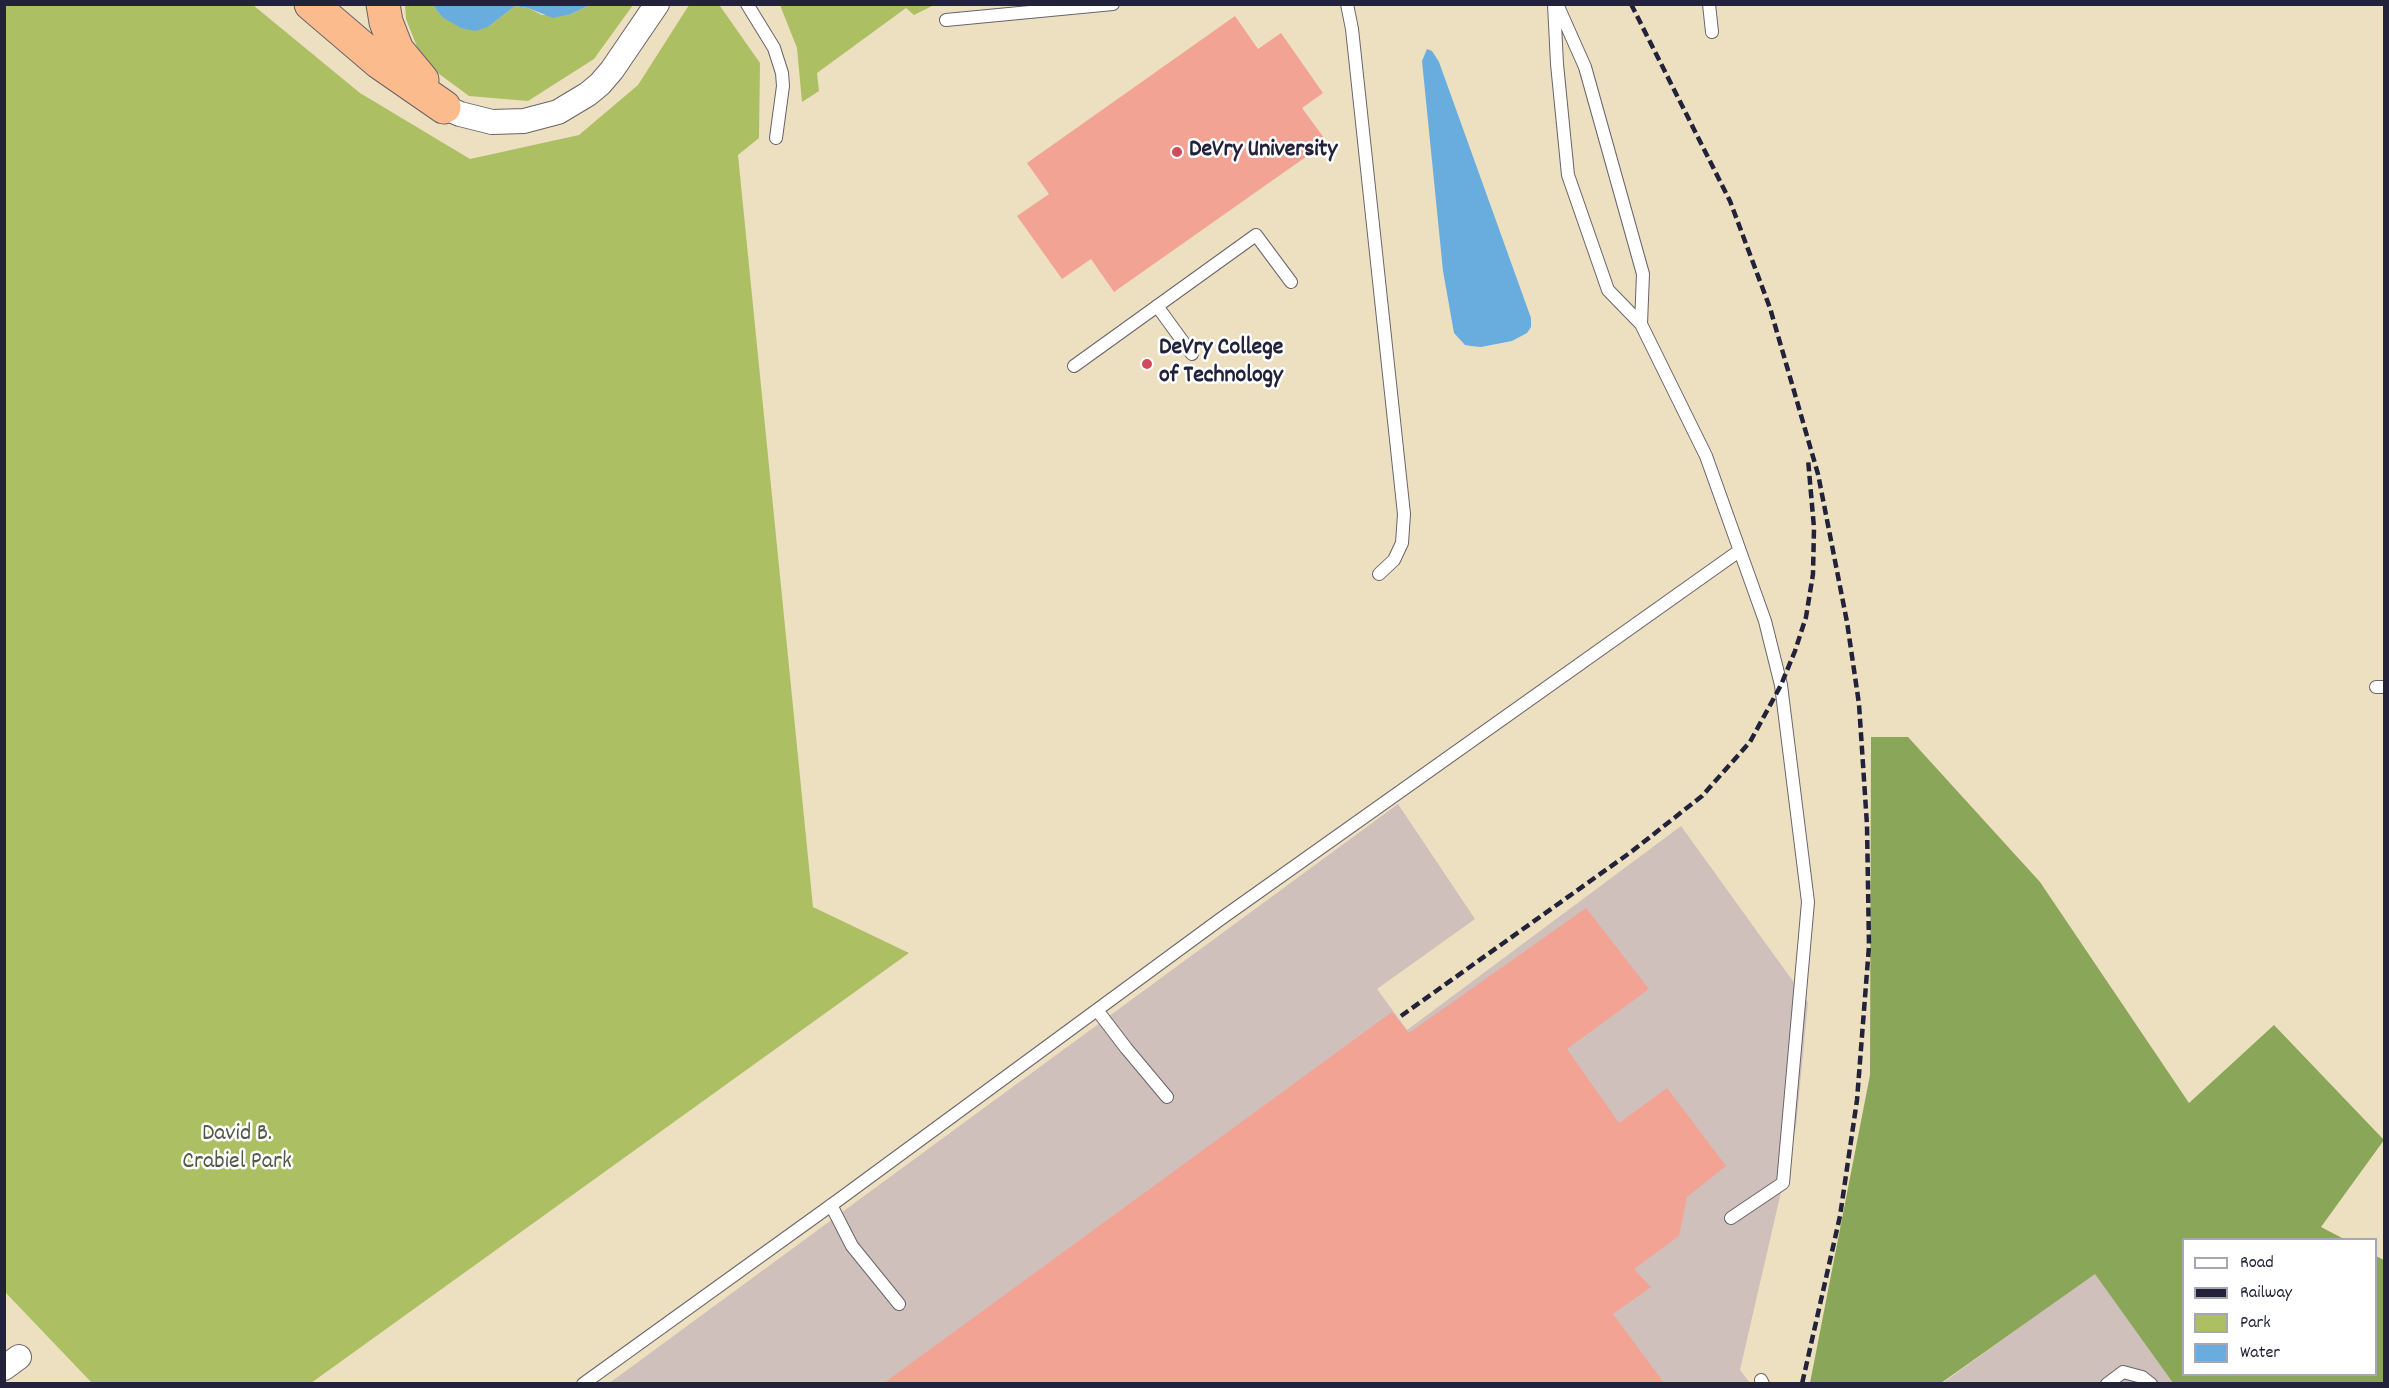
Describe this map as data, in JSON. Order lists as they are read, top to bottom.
{
  "parks": ["David B. Crabiel Park"],
  "places": ["DeVry University", "DeVry College of Technology"],
  "legend": [
    "Road",
    "Railway",
    "Park",
    "Water"
  ]
}
